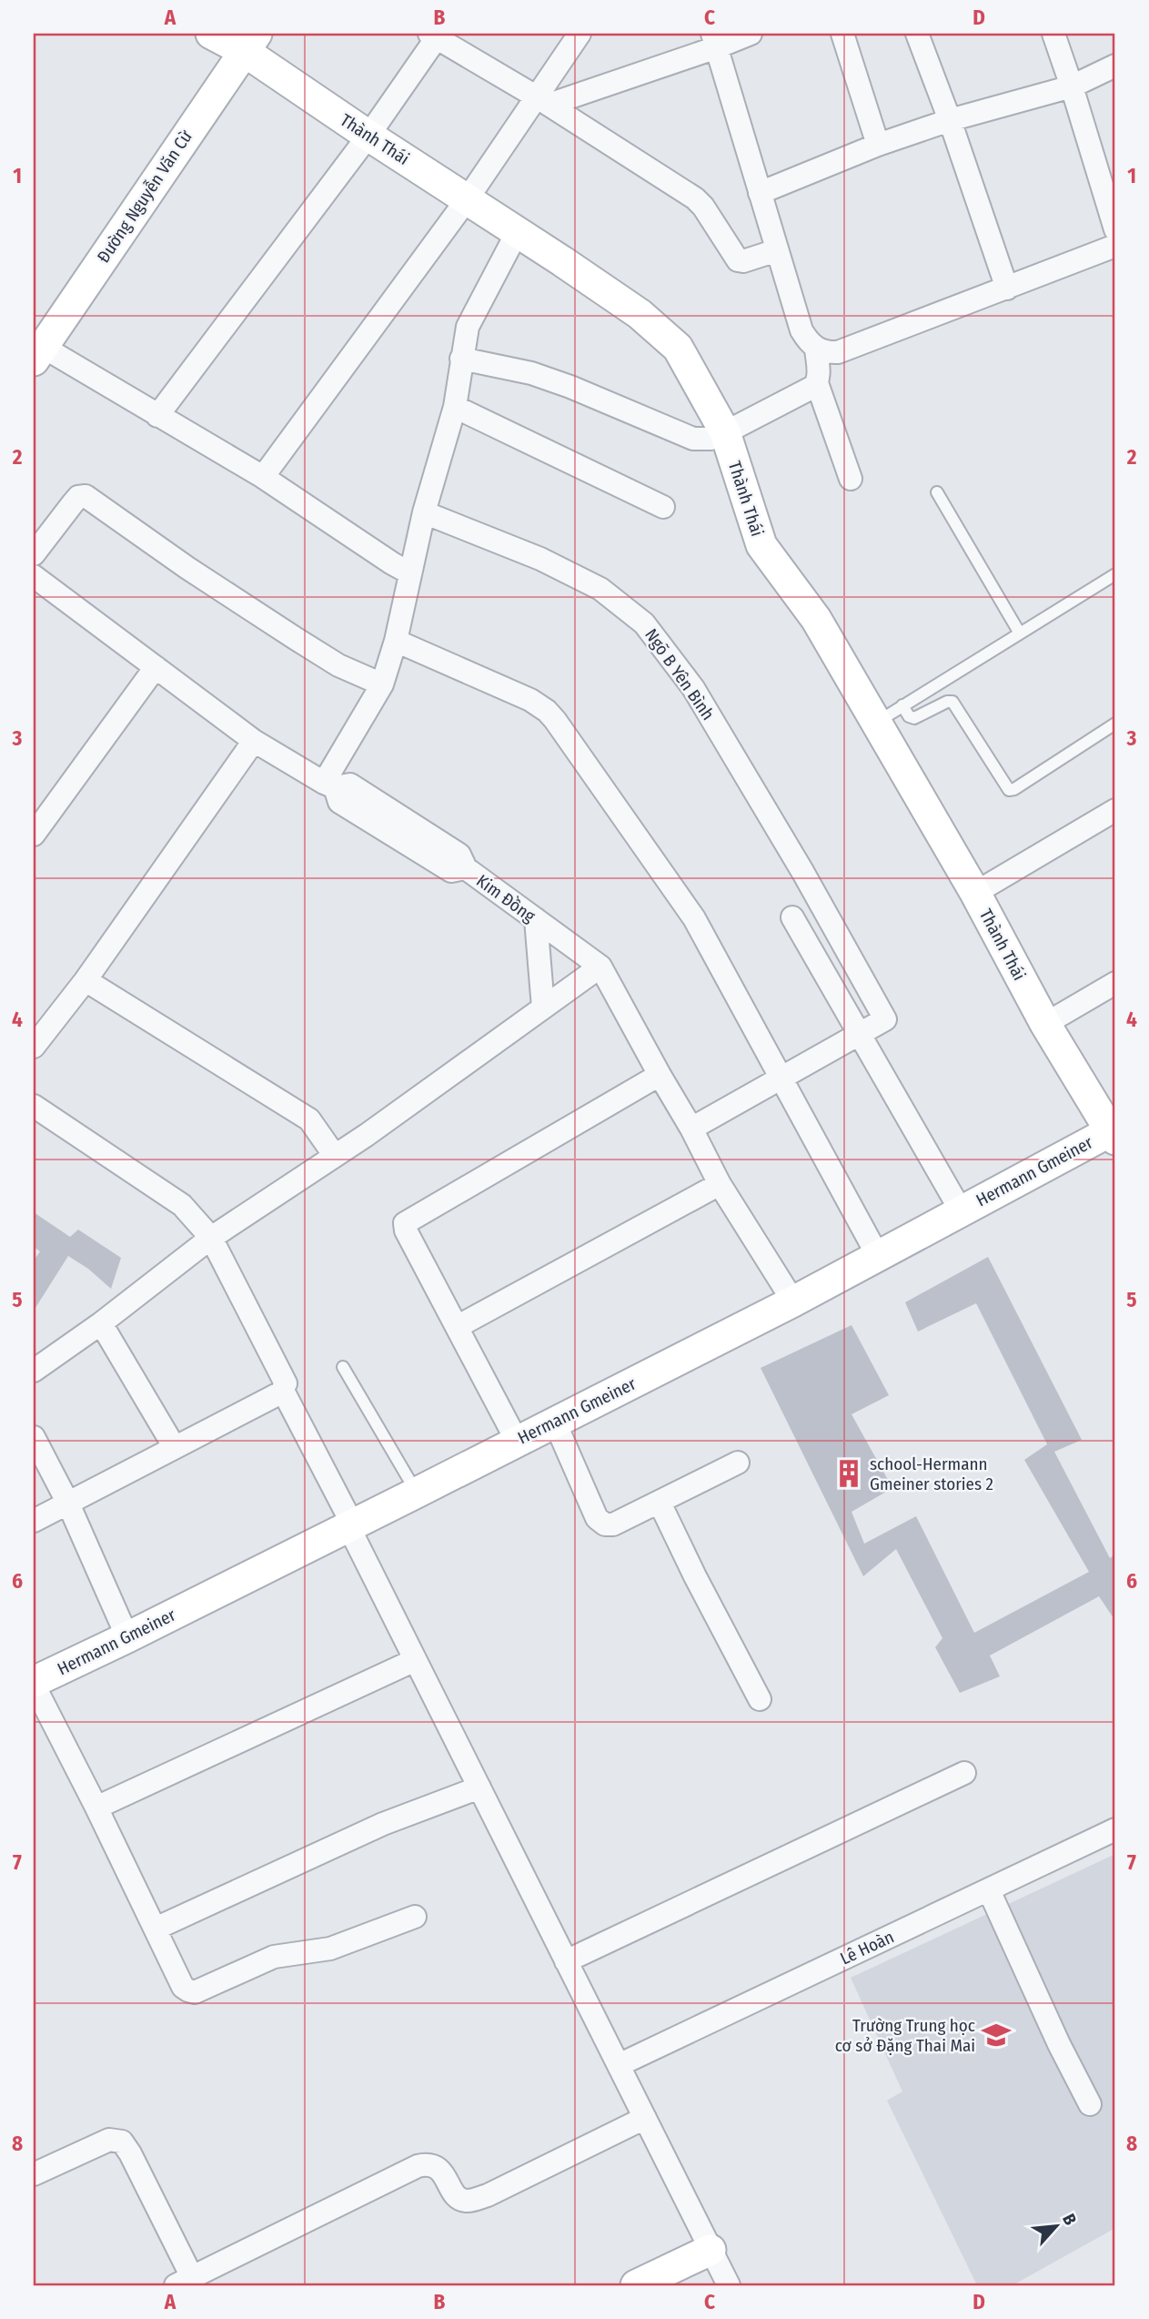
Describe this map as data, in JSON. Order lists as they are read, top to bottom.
{
  "streets": {
    "street": [
      "Thành Thái",
      "Đường Nguyễn Văn Cừ",
      "Ngõ B Yên Bình",
      "Kim Đồng",
      "Hermann Gmeiner",
      "Lê Hoàn"
    ]
  },
  "crossings": [
    ["Thành Thái", "Đường Nguyễn Văn Cừ"],
    ["Thành Thái", "Hermann Gmeiner"],
    ["Kim Đồng", "Hermann Gmeiner"]
  ],
  "places": {
    "building": ["school-Hermann Gmeiner stories 2"],
    "school or university": ["Trường Trung học cơ sở Đặng Thai Mai"]
  },
  "north": "top right",
  "grid": {
    "columns": [
      "A",
      "B",
      "C",
      "D"
    ],
    "rows": [
      "1",
      "2",
      "3",
      "4",
      "5",
      "6",
      "7",
      "8"
    ]
  }
}
